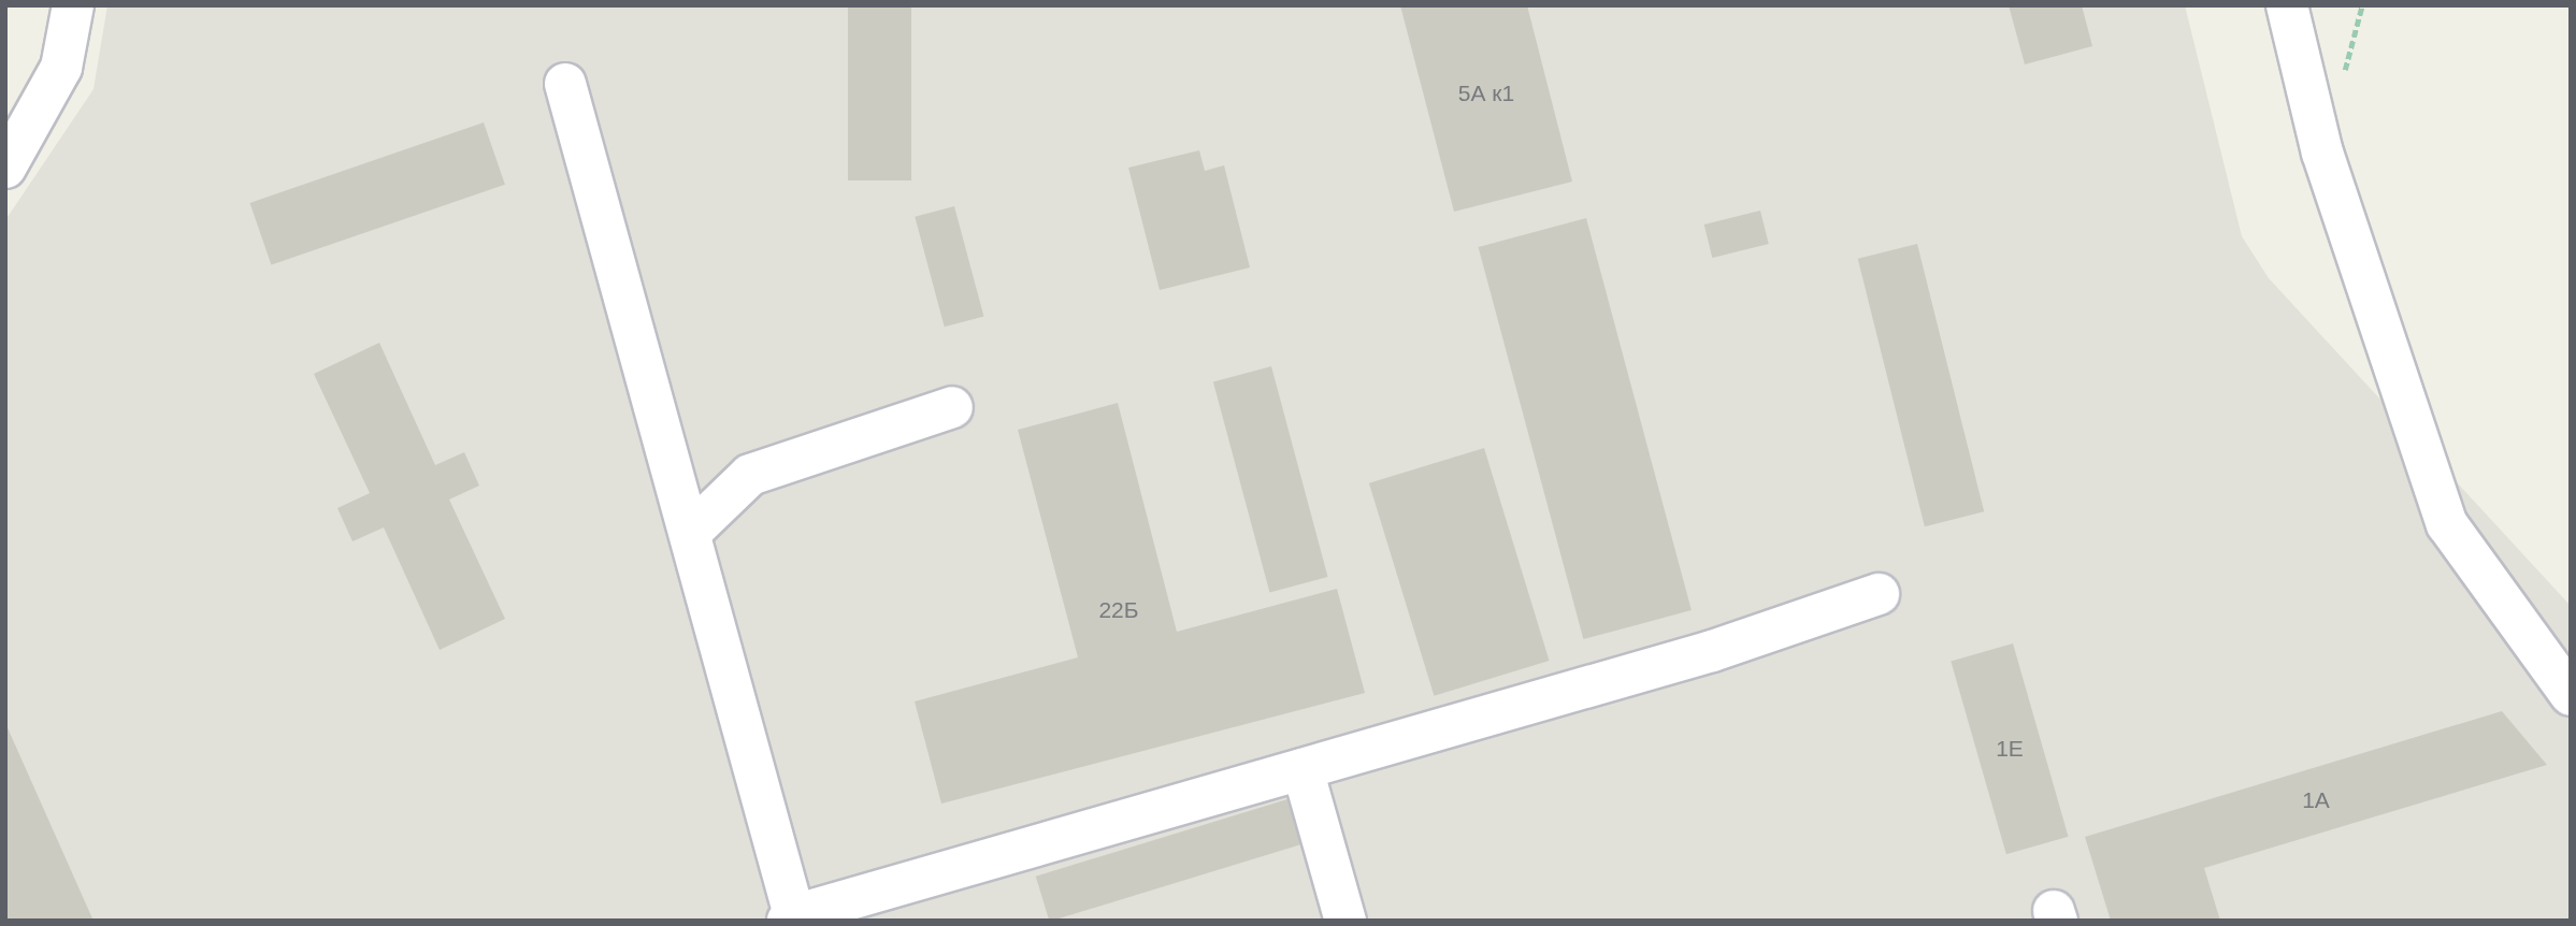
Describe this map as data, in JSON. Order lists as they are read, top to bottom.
{
  "house_numbers": [
    "5А к1",
    "22Б",
    "1Е",
    "1А"
  ]
}
